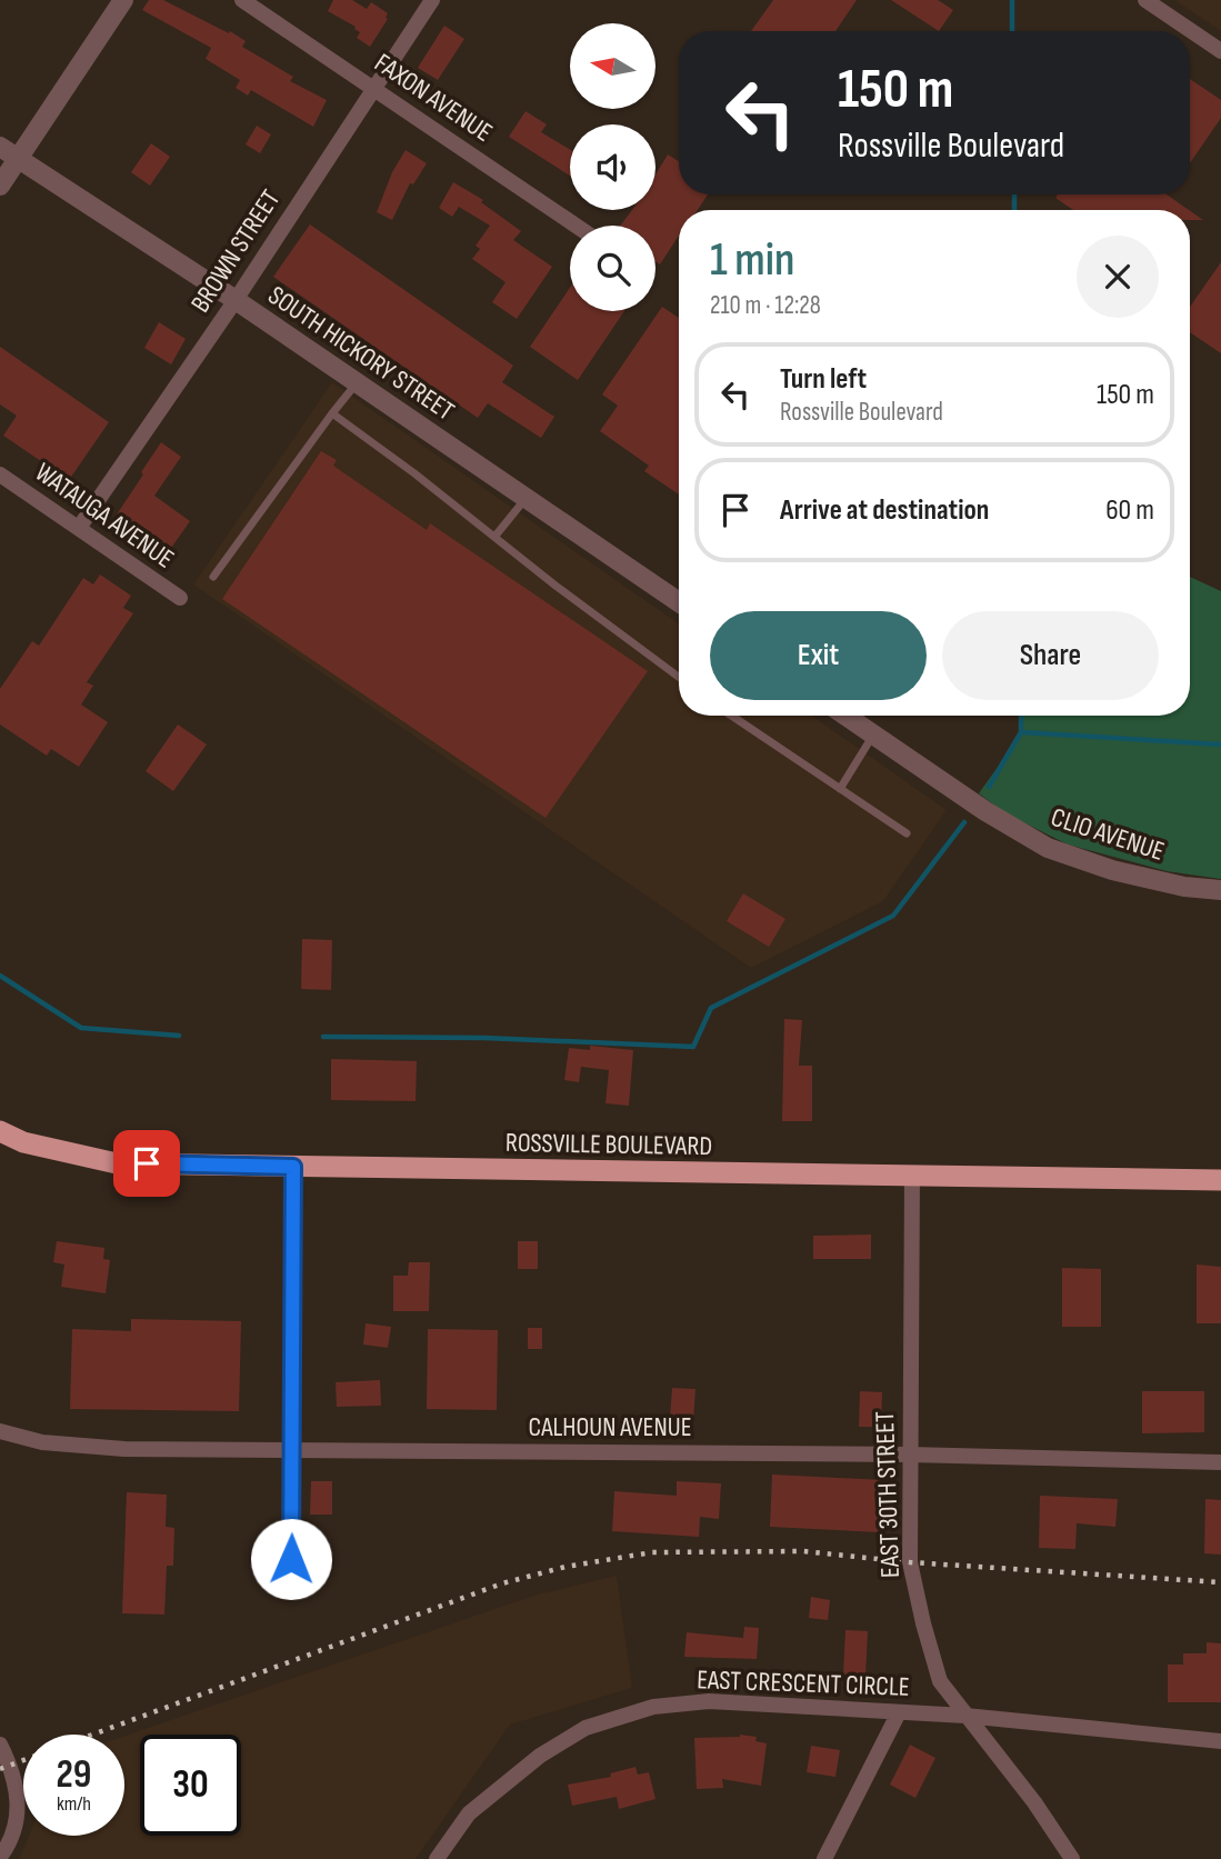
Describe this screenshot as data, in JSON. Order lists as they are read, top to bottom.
{
  "streets": {
    "highway": ["ROSSVILLE BOULEVARD"],
    "street": [
      "FAXON AVENUE",
      "BROWN STREET",
      "SOUTH HICKORY STREET",
      "WATAUGA AVENUE",
      "CLIO AVENUE",
      "CALHOUN AVENUE",
      "EAST 30TH STREET",
      "EAST CRESCENT CIRCLE"
    ]
  },
  "crossings": [
    ["FAXON AVENUE", "BROWN STREET"],
    ["BROWN STREET", "SOUTH HICKORY STREET"],
    ["BROWN STREET", "WATAUGA AVENUE"],
    ["ROSSVILLE BOULEVARD", "EAST 30TH STREET"],
    ["CALHOUN AVENUE", "EAST 30TH STREET"],
    ["EAST 30TH STREET", "EAST CRESCENT CIRCLE"]
  ],
  "north": "left",
  "page": {
    "turn": ["150 m", "Rossville Boulevard"],
    "heading": ["1 min", "210 m · 12:28"],
    "list": [
      {
        "name": "Turn left",
        "note": "Rossville Boulevard",
        "value": "150 m"
      },
      {
        "name": "Arrive at destination",
        "value": "60 m"
      }
    ],
    "buttons": ["Exit", "Share"],
    "speed": "29 km/h",
    "limit": "30"
  }
}
